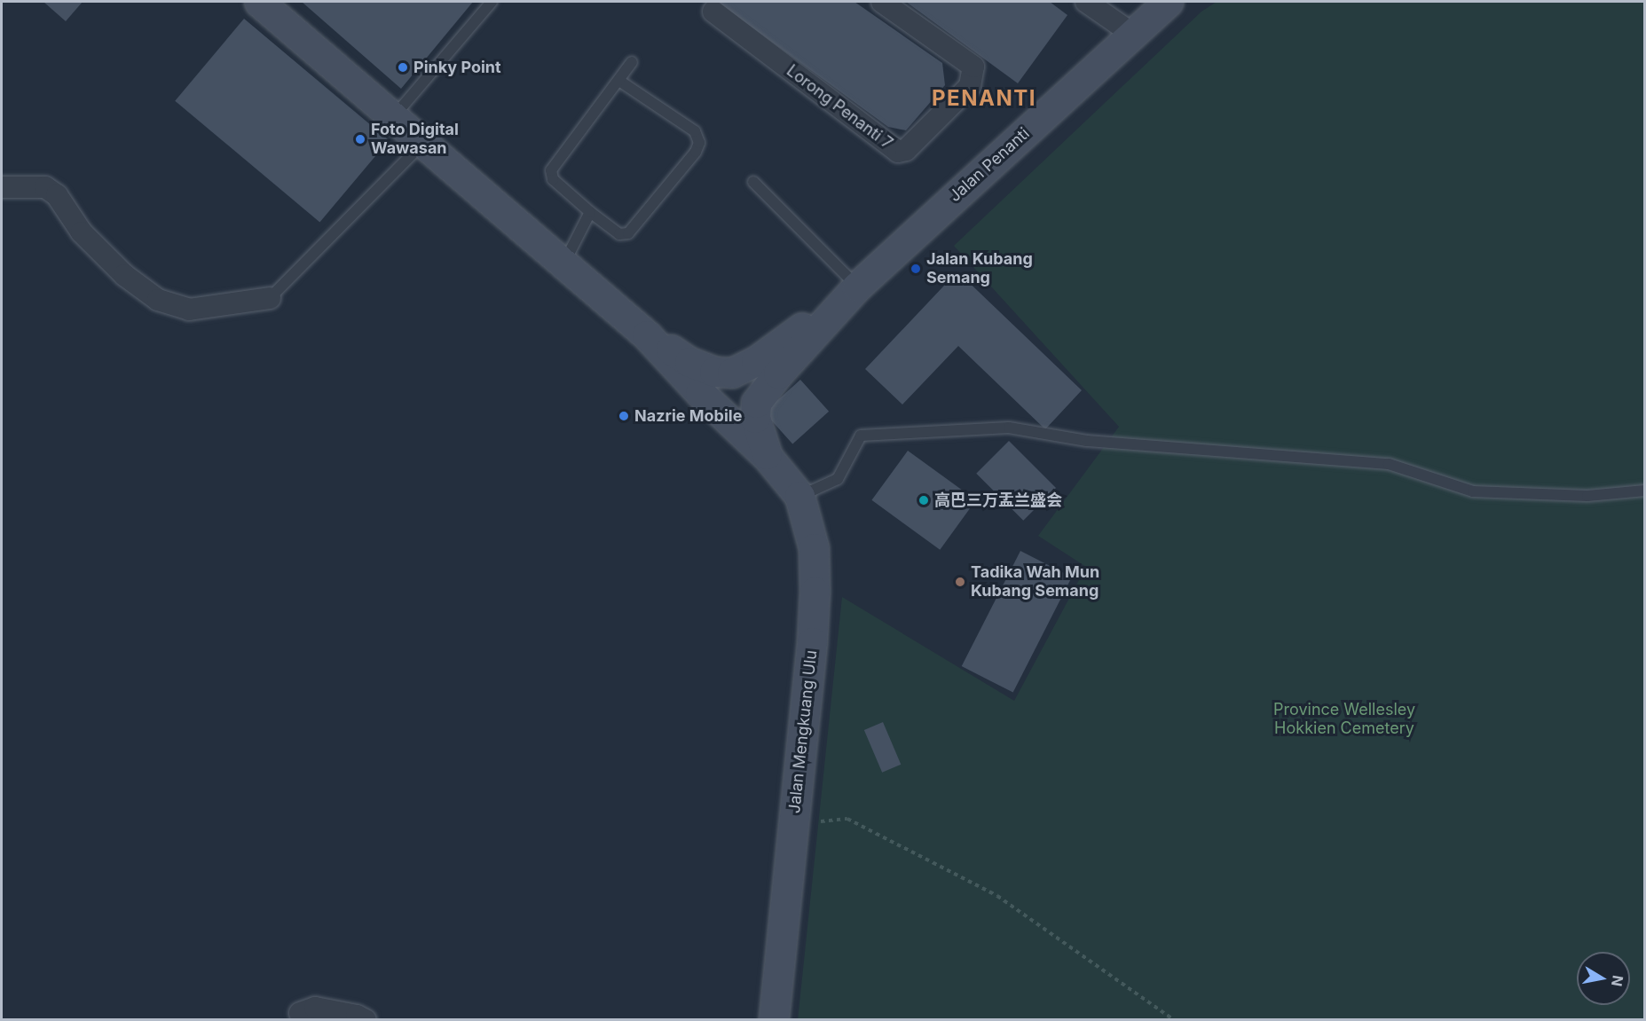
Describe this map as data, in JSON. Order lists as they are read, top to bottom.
{
  "streets": {
    "main road": ["Jalan Penanti", "Jalan Mengkuang Ulu"],
    "street": ["Lorong Penanti 7"]
  },
  "crossings": [
    ["Jalan Penanti", "Jalan Mengkuang Ulu"]
  ],
  "districts": ["PENANTI"],
  "parks": ["Province Wellesley Hokkien Cemetery"],
  "places": [
    "Pinky Point",
    "Foto Digital Wawasan",
    "Jalan Kubang Semang",
    "Nazrie Mobile",
    "高巴三万盂兰盛会",
    "Tadika Wah Mun Kubang Semang"
  ],
  "north": "right"
}
